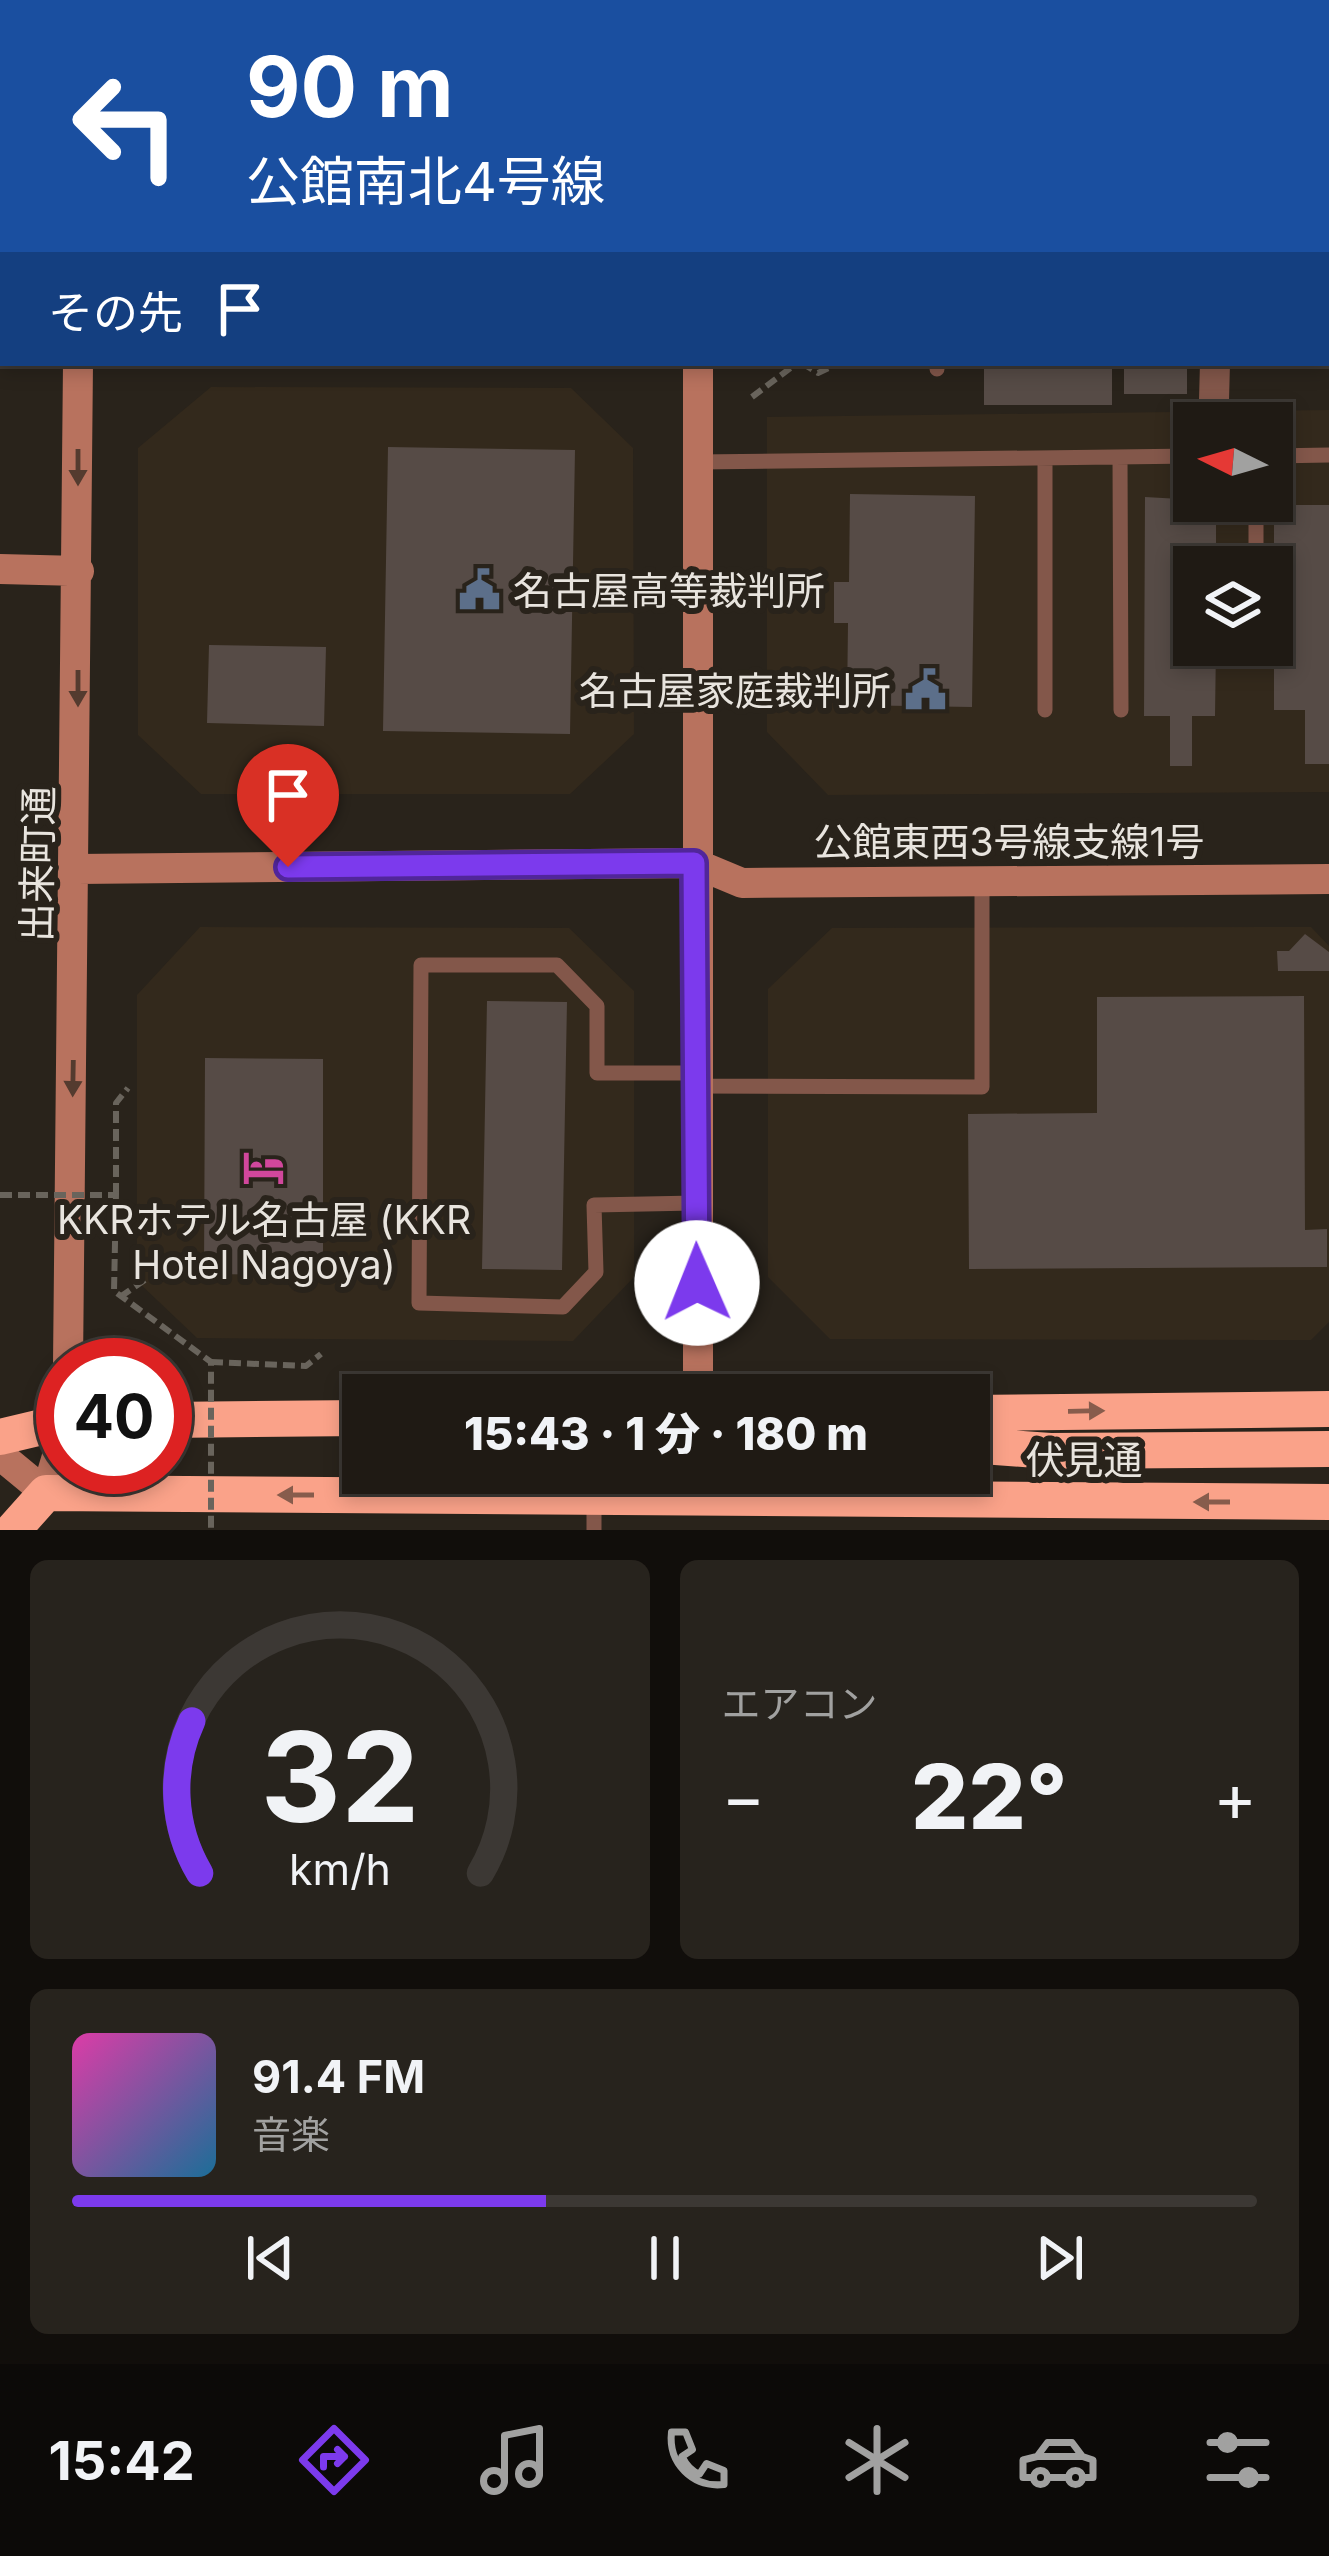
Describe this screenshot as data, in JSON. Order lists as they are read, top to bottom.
{
  "streets": {
    "highway": ["伏見通"],
    "street": ["公館東西3号線支線1号", "出来町通"]
  },
  "one_way": ["出来町通"],
  "places": {
    "public building": ["名古屋高等裁判所", "名古屋家庭裁判所"],
    "hotel": ["KKRホテル名古屋 (KKR Hotel Nagoya)"]
  },
  "north": "left",
  "page": {
    "turn": ["90 m", "公館南北4号線"],
    "then": "その先",
    "limit": "40",
    "trip": "15:43 · 1 分 · 180 m",
    "tile": "エアコン",
    "heat": ["−", "22°", "+"],
    "song": ["91.4 FM", "音楽"],
    "tabs": "15:42",
    "gauge": ["32", "km/h"]
  }
}
